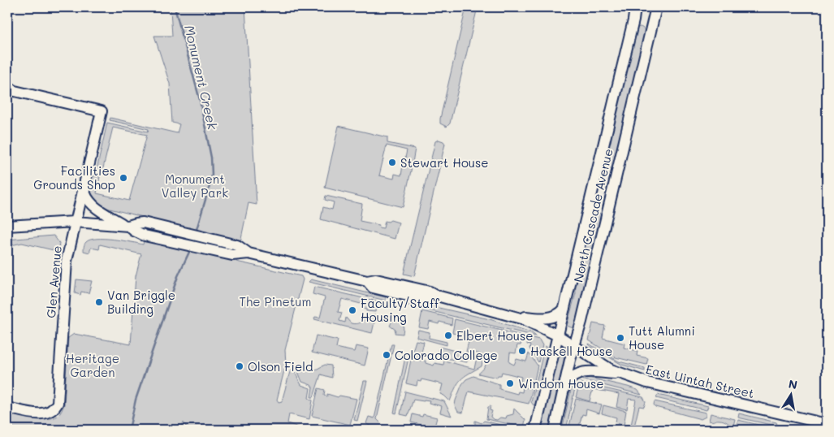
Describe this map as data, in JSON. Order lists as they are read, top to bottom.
{
  "streets": {
    "main road": ["North Cascade Avenue", "Glen Avenue", "East Uintah Street"]
  },
  "crossings": [
    ["North Cascade Avenue", "East Uintah Street"]
  ],
  "water": ["Monument Creek"],
  "parks": ["Monument Valley Park", "The Pinetum", "Heritage Garden"],
  "places": [
    "Stewart House",
    "Facilities Grounds Shop",
    "Van Briggle Building",
    "Faculty/Staff Housing",
    "Elbert House",
    "Tutt Alumni House",
    "Haskell House",
    "Colorado College",
    "Olson Field",
    "Windom House"
  ],
  "north": "top"
}
